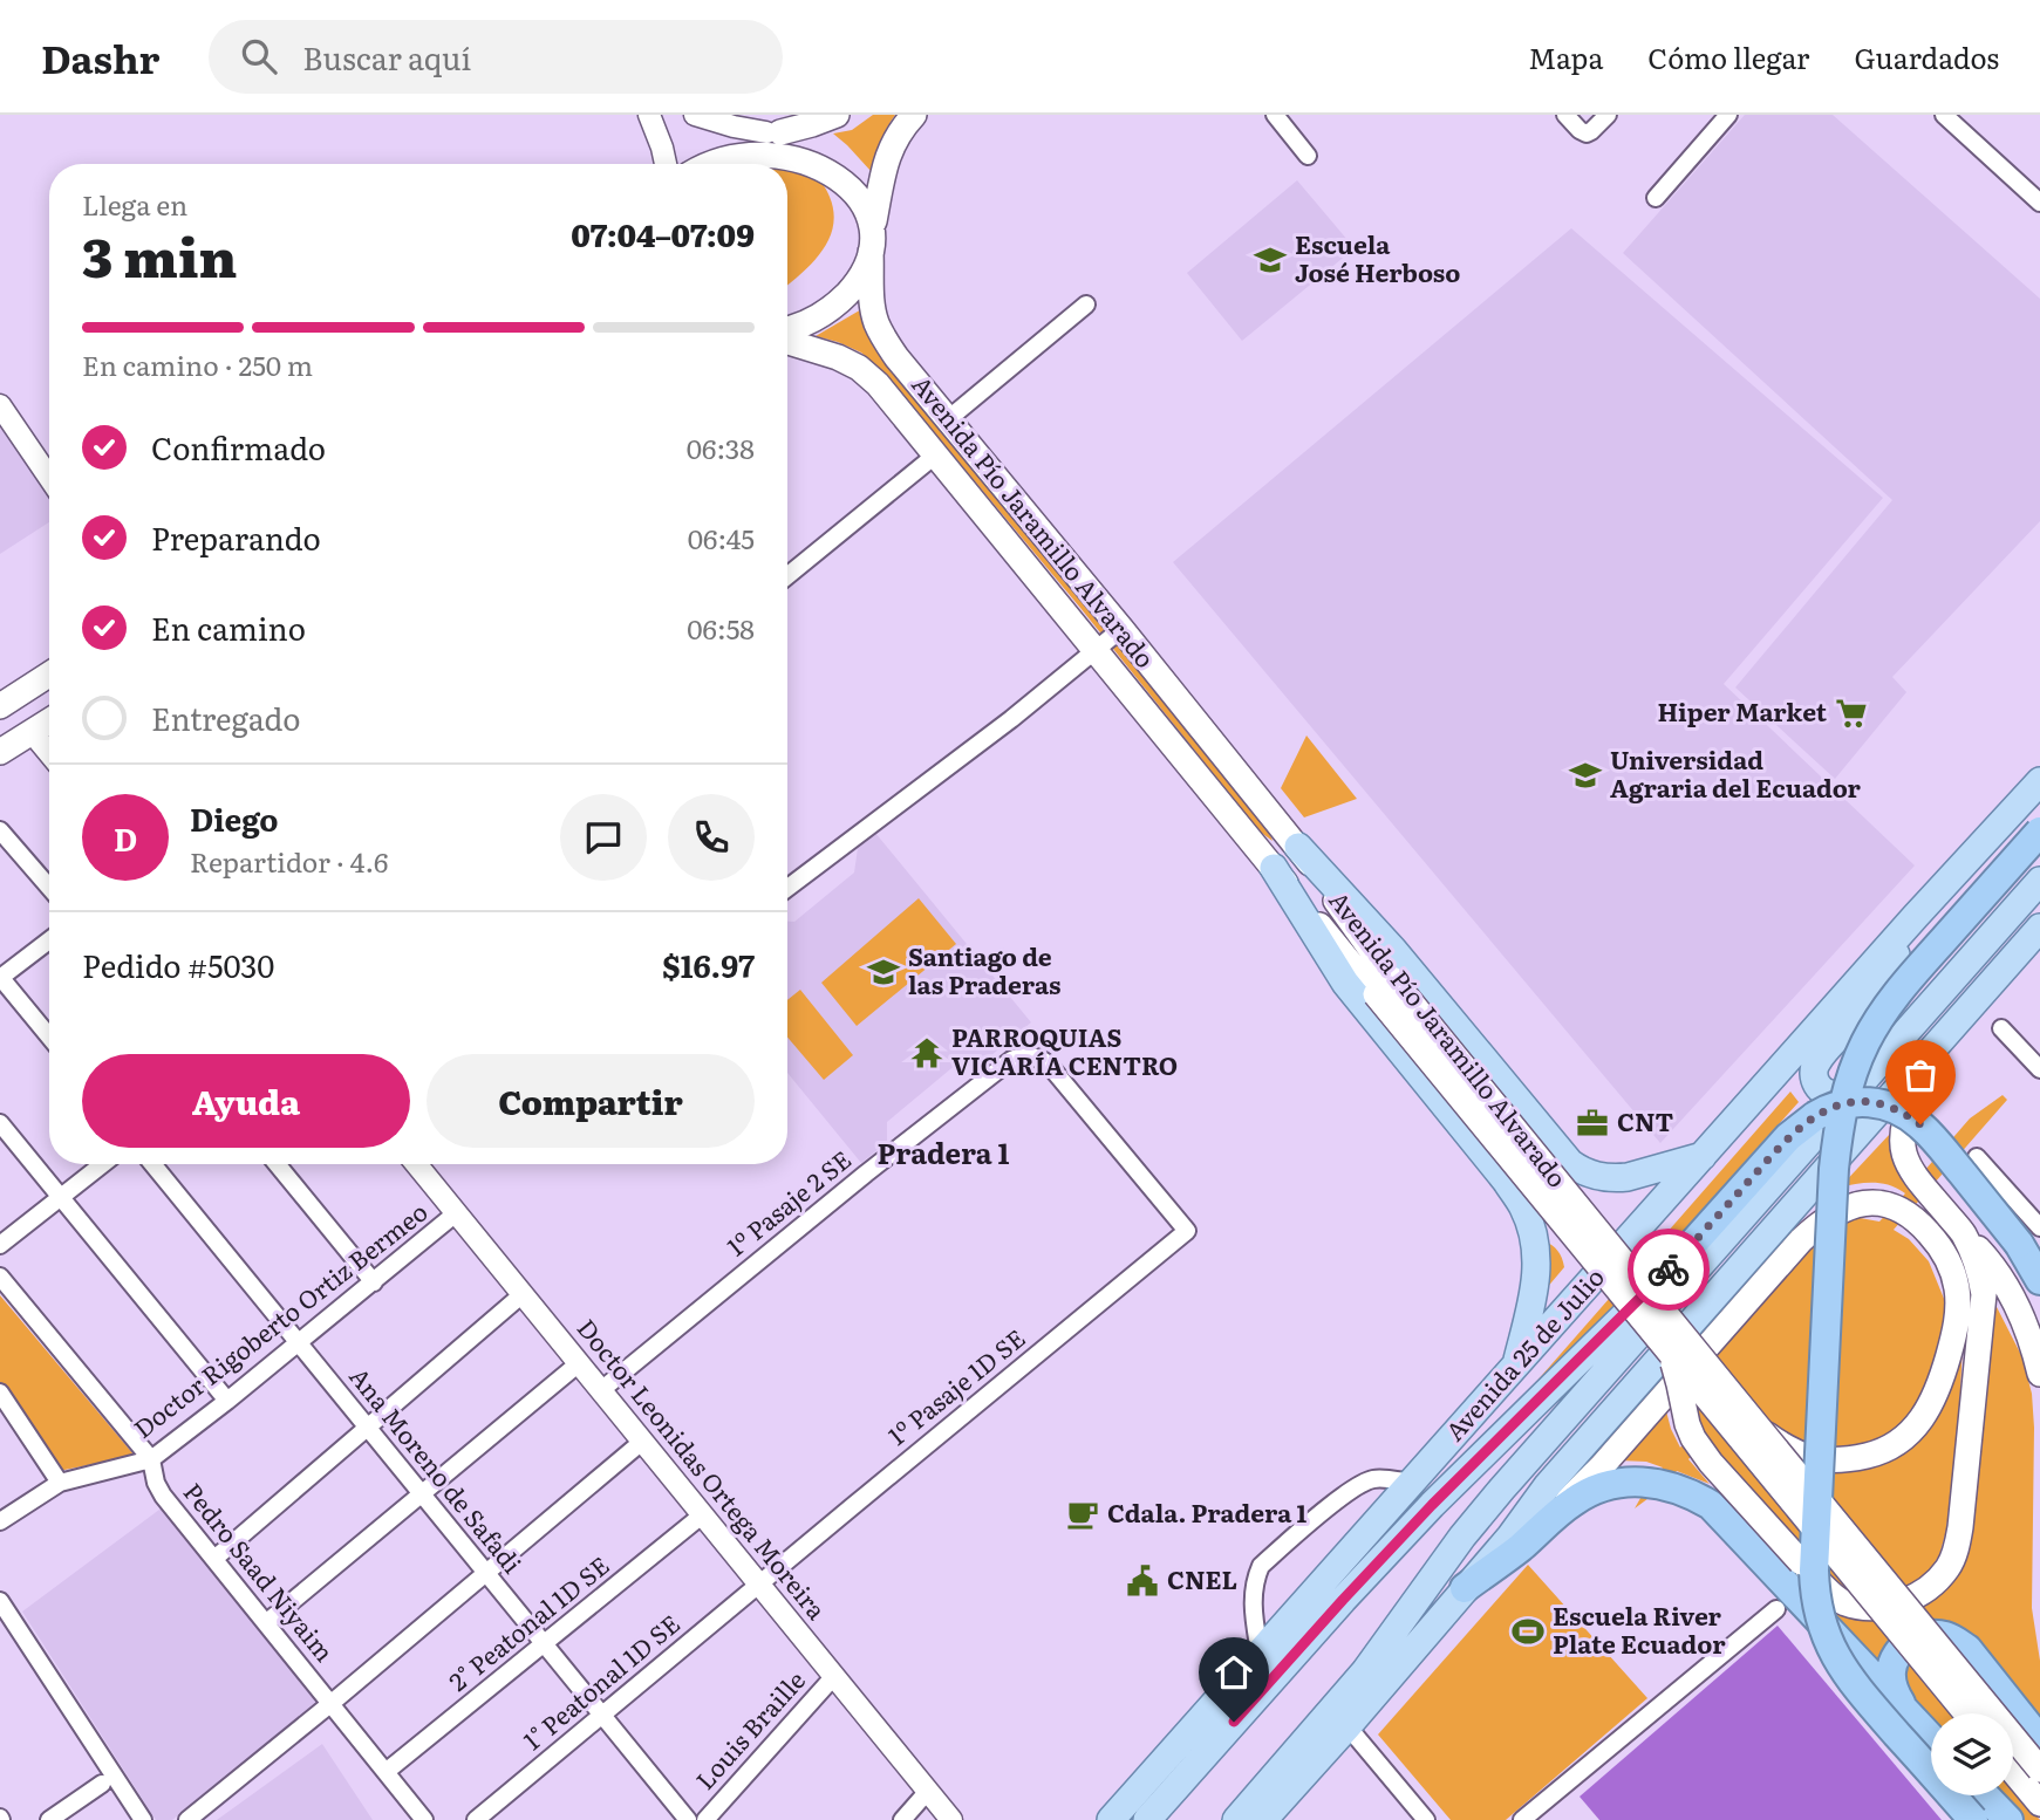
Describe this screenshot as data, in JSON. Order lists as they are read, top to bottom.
{
  "streets": {
    "main road": ["Avenida Pío Jaramillo Alvarado", "Avenida 25 de Julio"],
    "street": [
      "1º Pasaje 2 SE",
      "Doctor Rigoberto Ortiz Bermeo",
      "1º Pasaje 1D SE",
      "Doctor Leonidas Ortega Moreira",
      "Ana Moreno de Safadi",
      "Pedro Saad Niyaim",
      "2° Peatonal 1D SE",
      "1° Peatonal 1D SE",
      "Louis Braille"
    ]
  },
  "crossings": [
    ["1º Pasaje 2 SE", "1º Pasaje 1D SE"],
    ["1º Pasaje 2 SE", "Doctor Leonidas Ortega Moreira"],
    ["Doctor Rigoberto Ortiz Bermeo", "Doctor Leonidas Ortega Moreira"],
    ["Doctor Rigoberto Ortiz Bermeo", "Ana Moreno de Safadi"],
    ["Doctor Rigoberto Ortiz Bermeo", "Pedro Saad Niyaim"],
    ["1º Pasaje 1D SE", "Doctor Leonidas Ortega Moreira"],
    ["1º Pasaje 1D SE", "1° Peatonal 1D SE"],
    ["Doctor Leonidas Ortega Moreira", "2° Peatonal 1D SE"],
    ["Doctor Leonidas Ortega Moreira", "1° Peatonal 1D SE"],
    ["Doctor Leonidas Ortega Moreira", "Louis Braille"],
    ["Ana Moreno de Safadi", "2° Peatonal 1D SE"],
    ["Ana Moreno de Safadi", "1° Peatonal 1D SE"],
    ["Pedro Saad Niyaim", "2° Peatonal 1D SE"]
  ],
  "districts": ["Pradera 1"],
  "places": {
    "school or university": ["Escuela José Herboso", "Universidad Agraria del Ecuador", "Santiago de las Praderas"],
    "supermarket": ["Hiper Market"],
    "temple": ["PARROQUIAS VICARÍA CENTRO"],
    "office": ["CNT"],
    "cafe": ["Cdala. Pradera 1"],
    "public building": ["CNEL"],
    "sports": ["Escuela River Plate Ecuador"]
  },
  "page": {
    "header": "Dashr",
    "search": "Buscar aquí",
    "nav": ["Mapa", "Cómo llegar", "Guardados"],
    "heading": ["3 min", "Llega en", "07:04–07:09"],
    "panel": [
      "Diego",
      "Repartidor · 4.6",
      "Pedido #5030",
      "$16.97"
    ],
    "bar": "En camino · 250 m",
    "list": [
      ["Confirmado", "06:38"],
      ["Preparando", "06:45"],
      ["En camino", "06:58"],
      "Entregado"
    ],
    "round": "D",
    "buttons": ["Ayuda", "Compartir"]
  }
}
